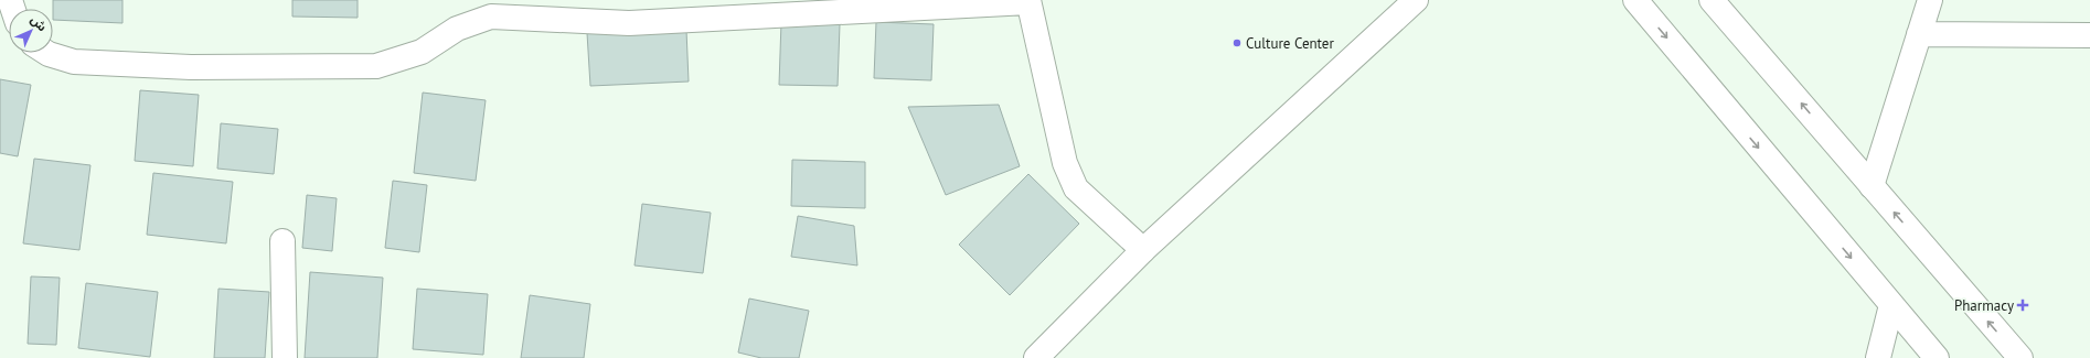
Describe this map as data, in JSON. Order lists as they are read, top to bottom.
{
  "places": {
    "other": ["Culture Center"],
    "health": ["Pharmacy"]
  },
  "north": "top right"
}
